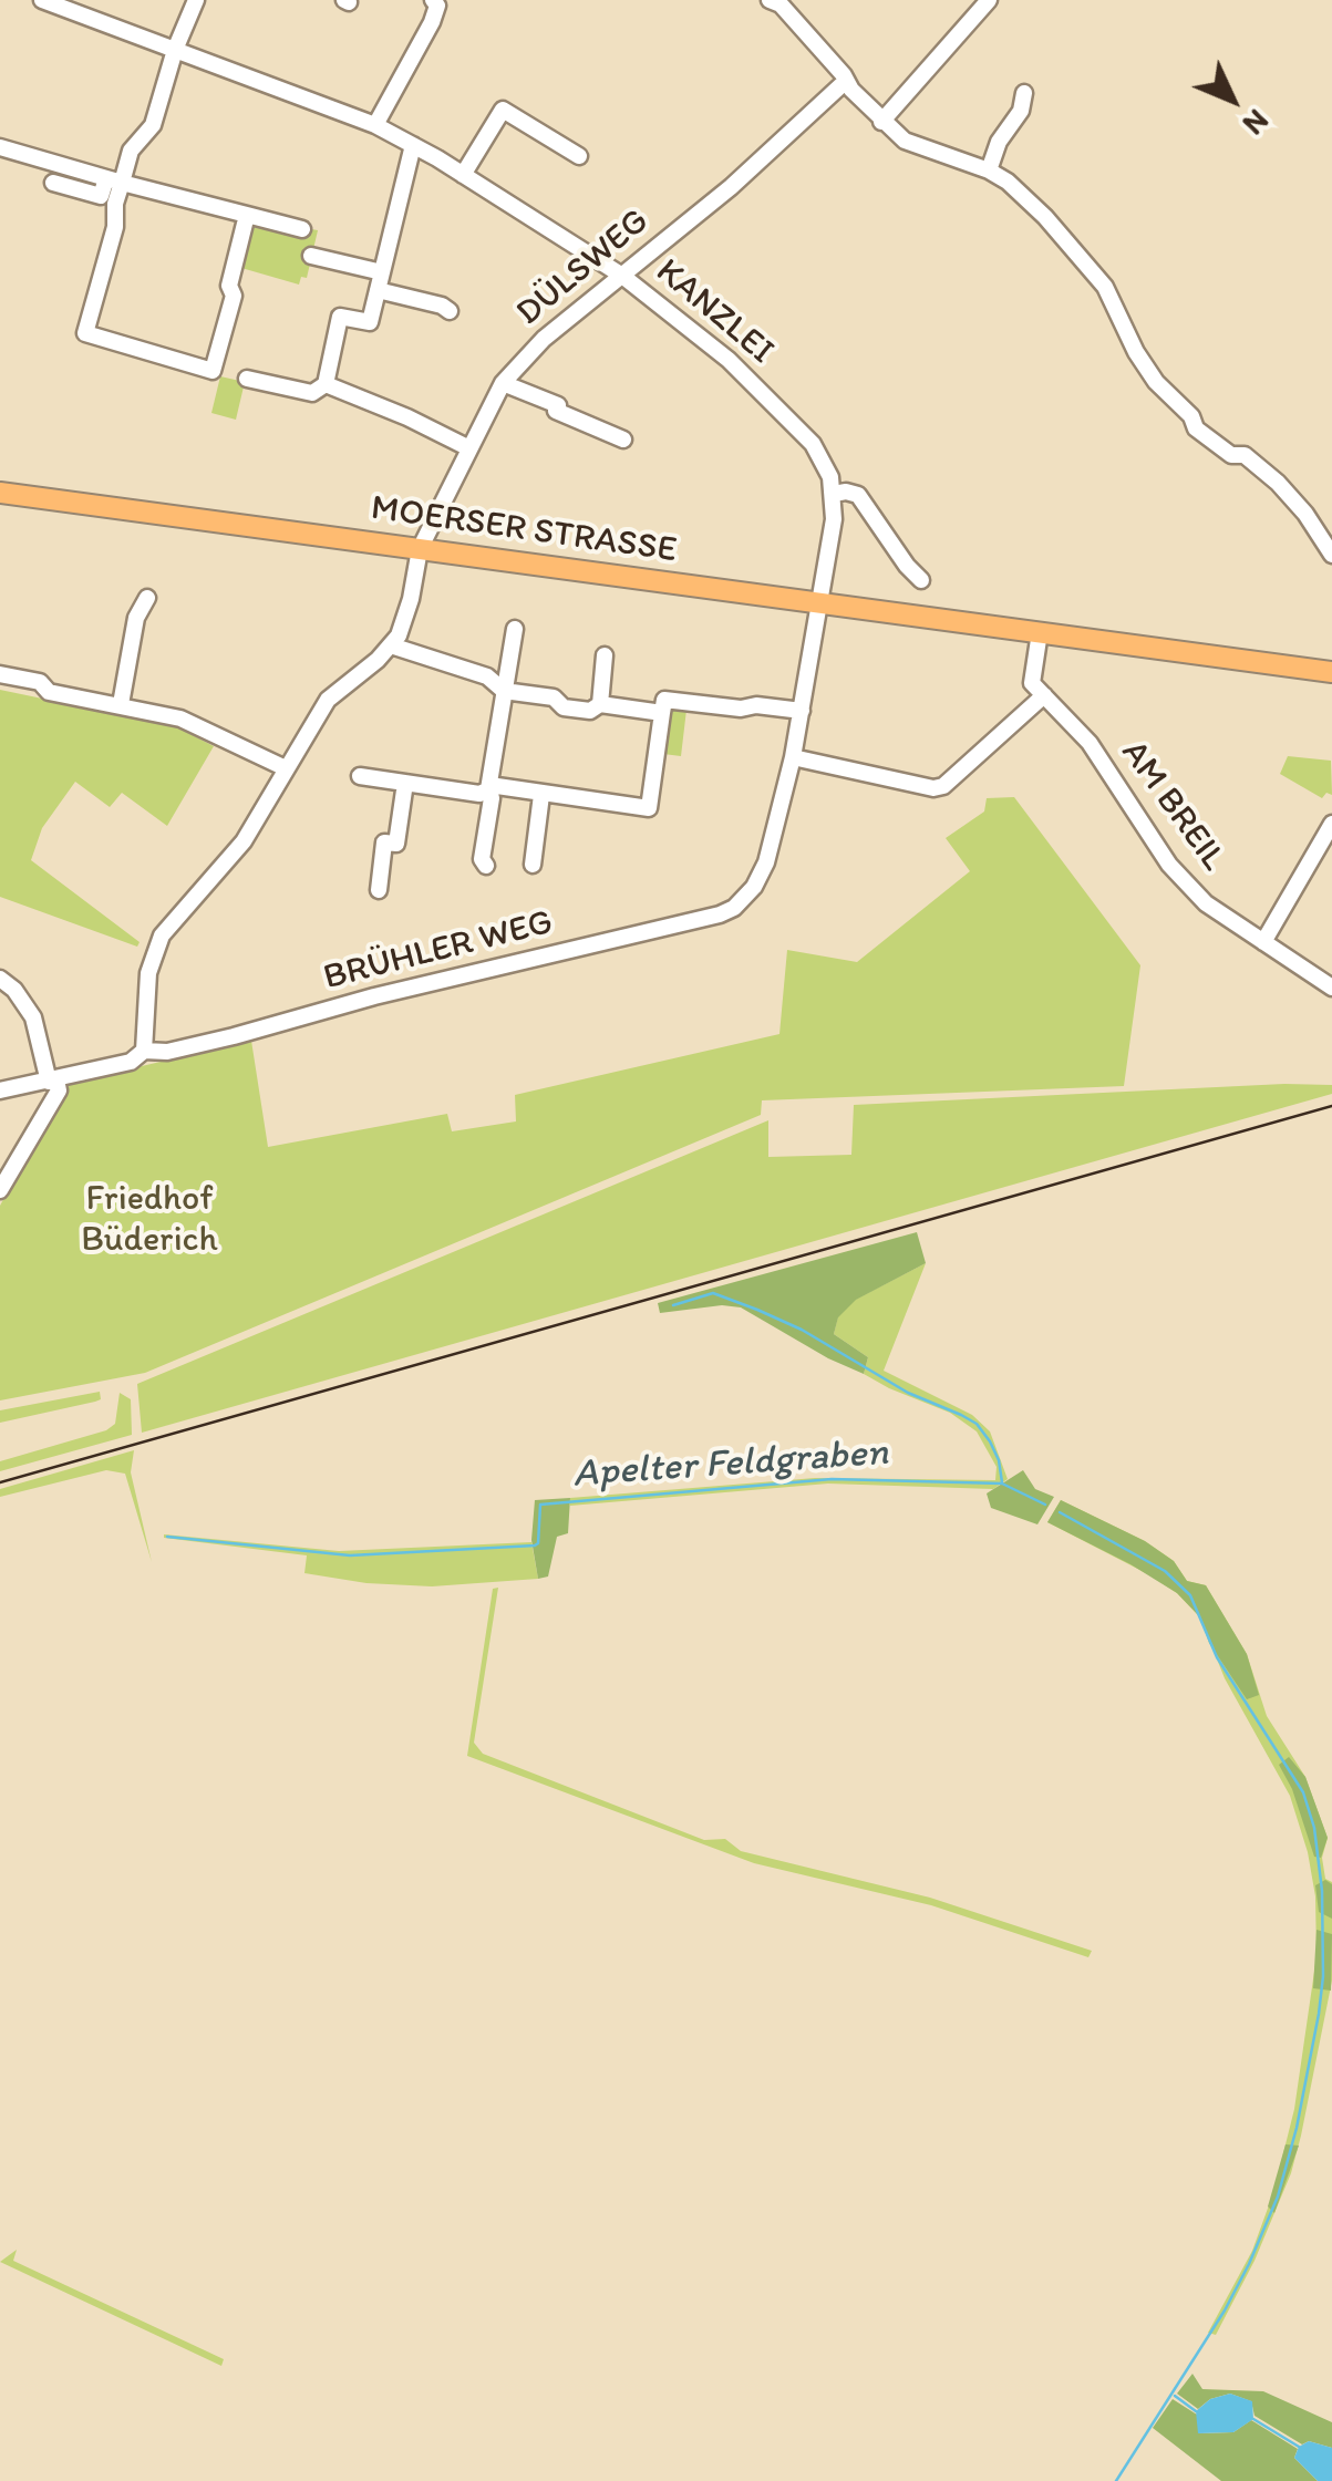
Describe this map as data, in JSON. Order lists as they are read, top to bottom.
{
  "streets": {
    "main road": ["MOERSER STRASSE"],
    "street": [
      "DÜLSWEG",
      "KANZLEI",
      "AM BREIL",
      "BRÜHLER WEG"
    ]
  },
  "crossings": [
    ["DÜLSWEG", "KANZLEI"],
    ["DÜLSWEG", "MOERSER STRASSE"],
    ["KANZLEI", "MOERSER STRASSE"],
    ["KANZLEI", "BRÜHLER WEG"],
    ["MOERSER STRASSE", "BRÜHLER WEG"]
  ],
  "water": ["Apelter Feldgraben"],
  "parks": ["Friedhof Büderich"],
  "north": "bottom right"
}
